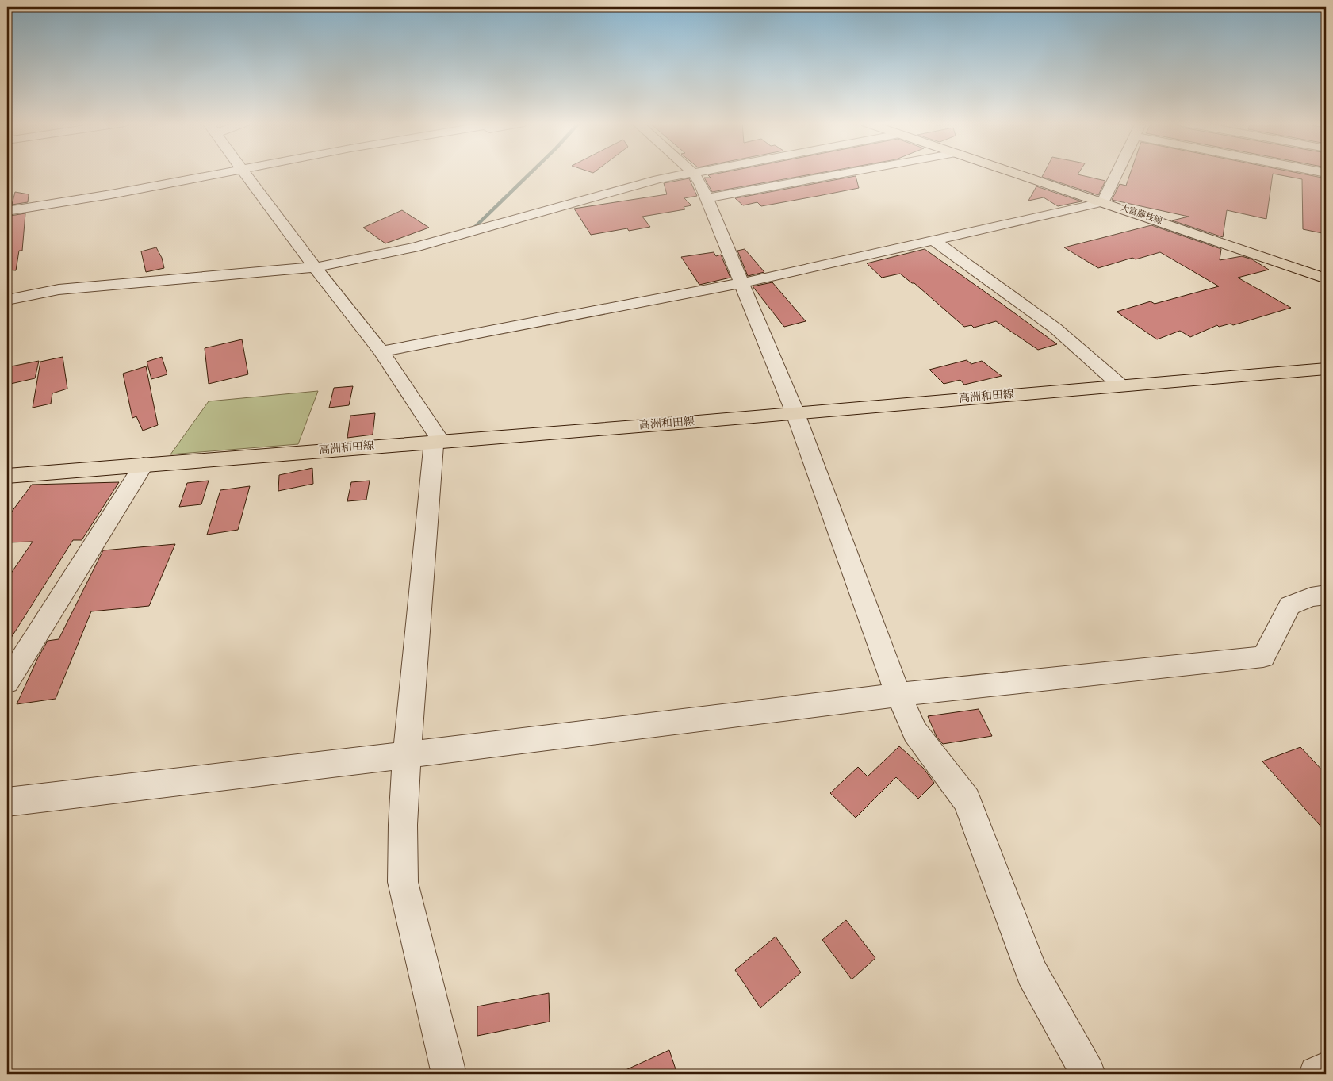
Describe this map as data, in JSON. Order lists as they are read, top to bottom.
{
  "streets": {
    "main road": ["大富藤枝線", "高洲和田線"]
  }
}
